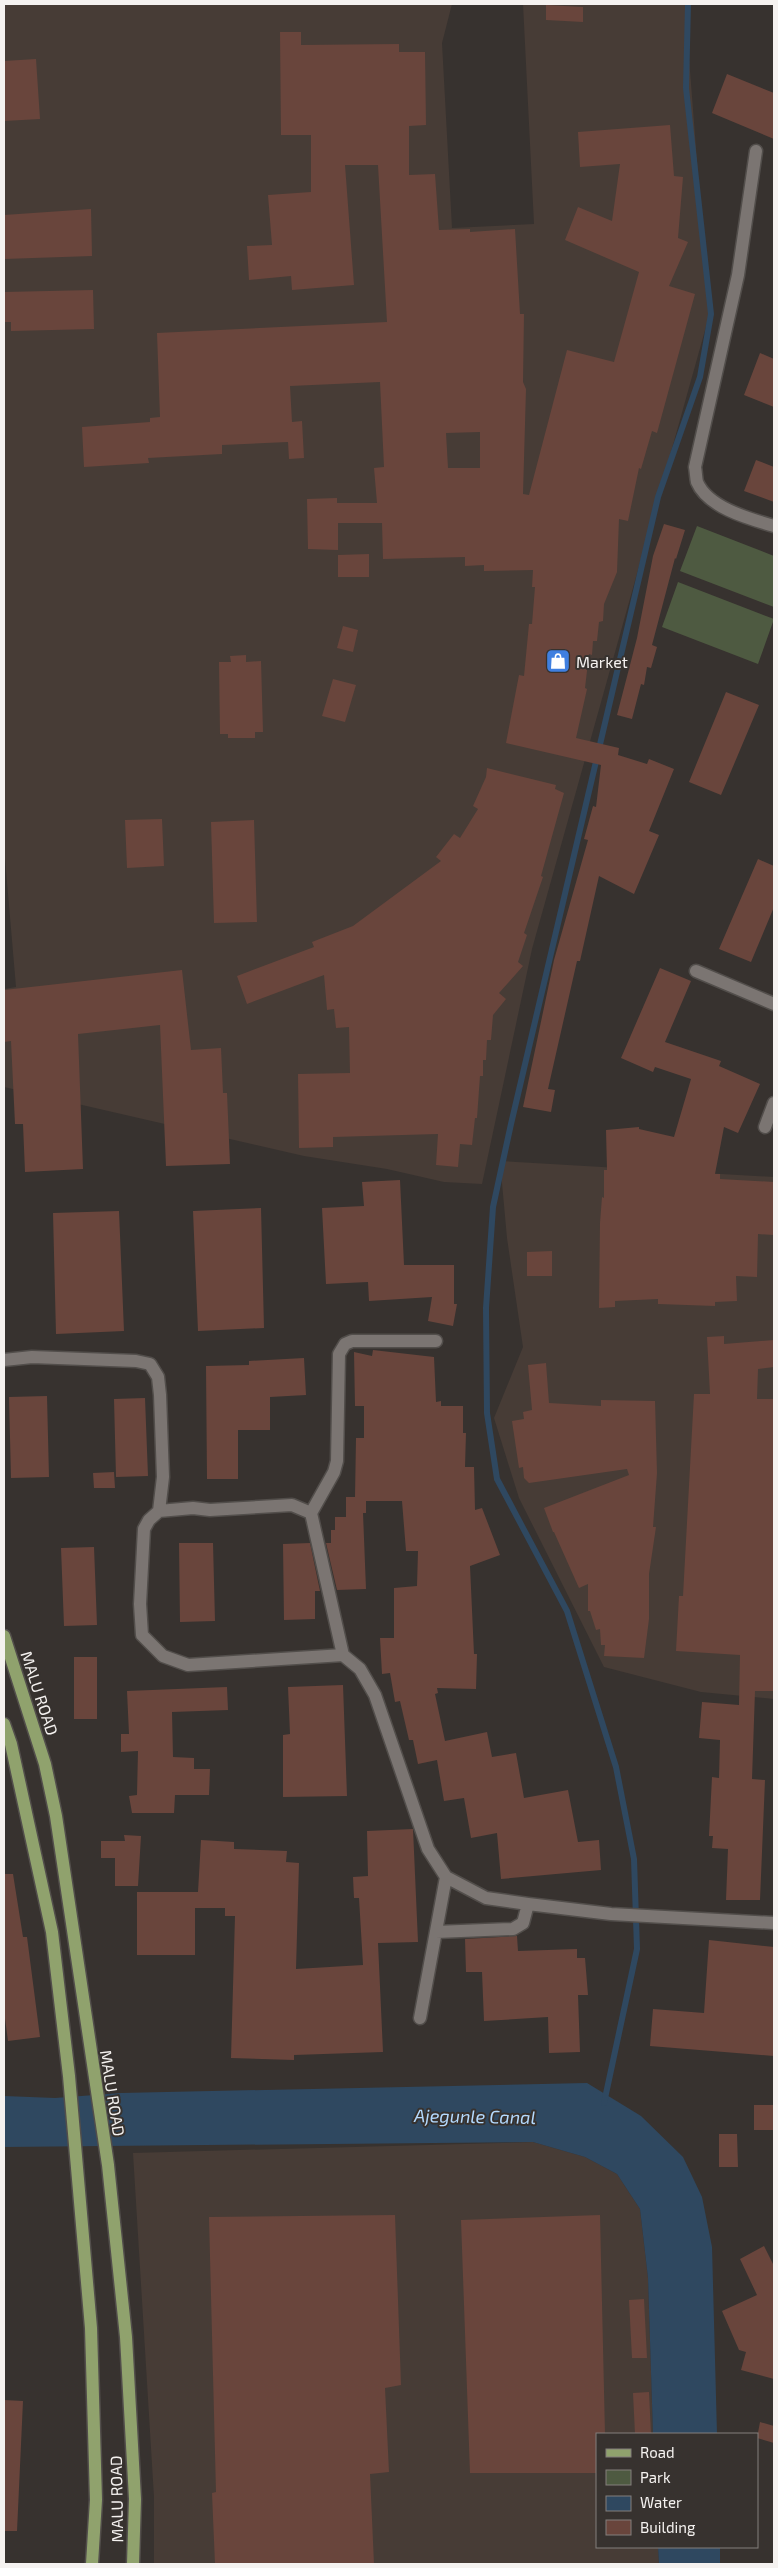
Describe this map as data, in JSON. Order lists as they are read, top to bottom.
{
  "streets": {
    "main road": ["MALU ROAD"]
  },
  "water": ["Ajegunle Canal"],
  "places": {
    "shop": ["Market"]
  },
  "legend": [
    "Road",
    "Park",
    "Water",
    "Building"
  ]
}
